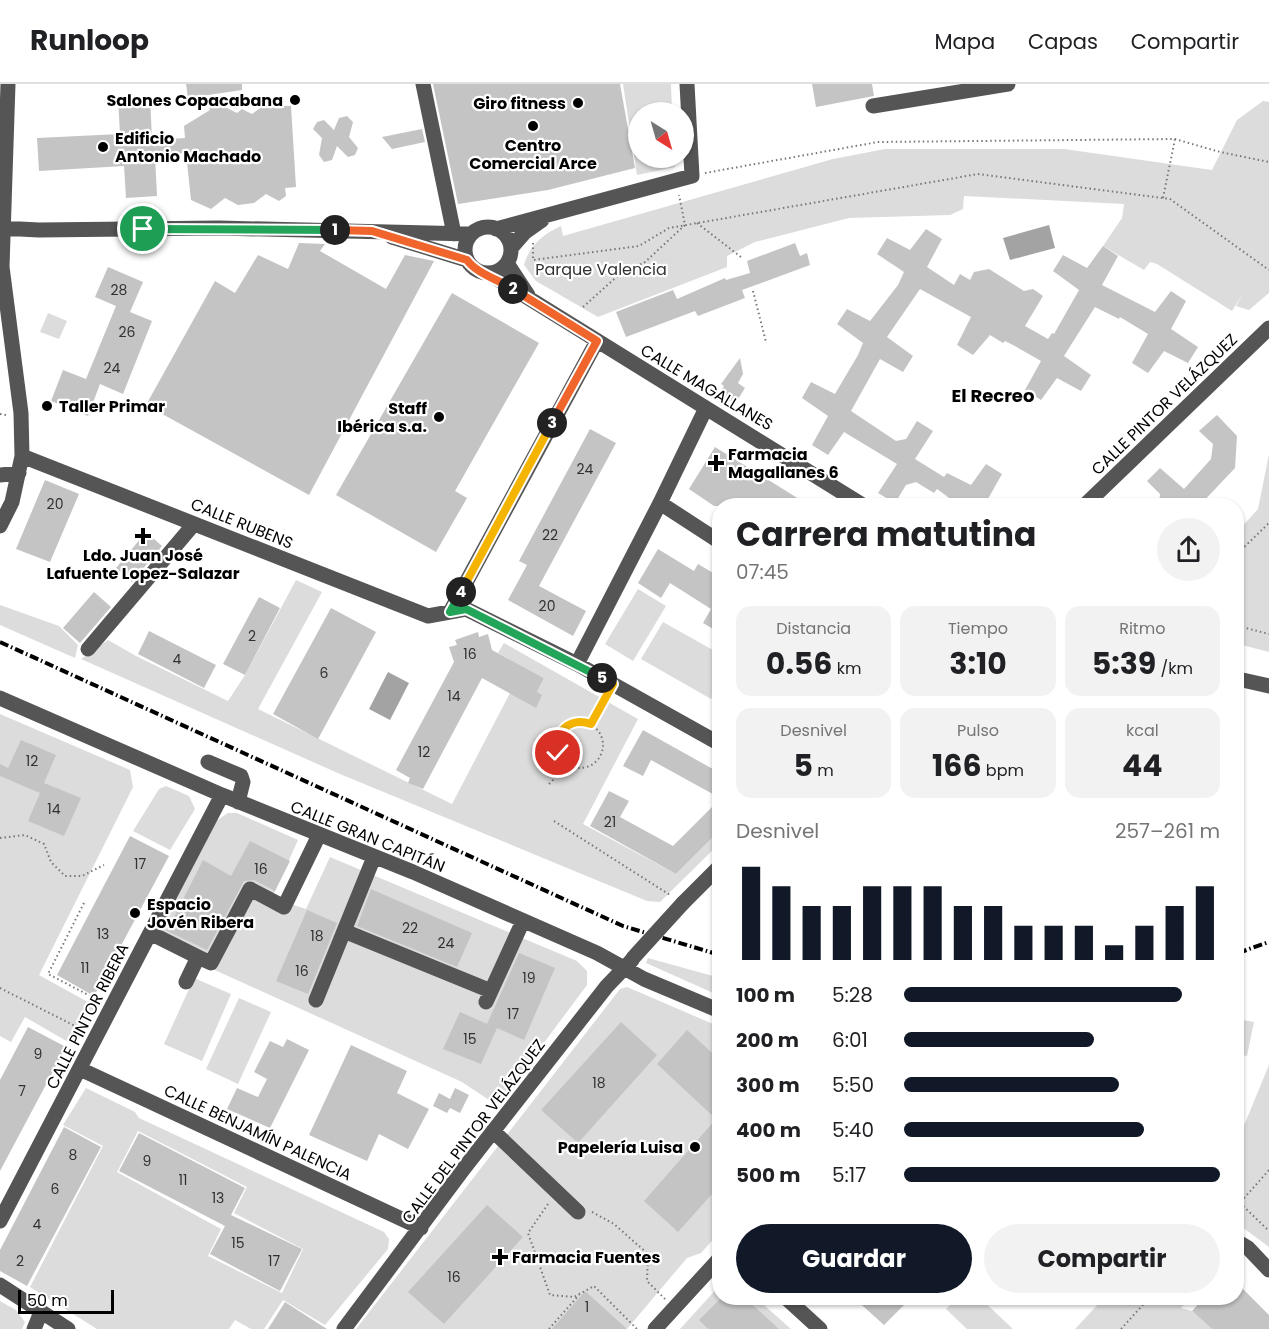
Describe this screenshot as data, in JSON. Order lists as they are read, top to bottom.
{
  "streets": {
    "street": [
      "CALLE MAGALLANES",
      "CALLE PINTOR VELÁZQUEZ",
      "CALLE RUBENS",
      "CALLE GRAN CAPITÁN",
      "CALLE PINTOR RIBERA",
      "CALLE DEL PINTOR VELÁZQUEZ",
      "CALLE BENJAMÍN PALENCIA"
    ]
  },
  "crossings": [
    ["CALLE GRAN CAPITÁN", "CALLE PINTOR RIBERA"],
    ["CALLE GRAN CAPITÁN", "CALLE DEL PINTOR VELÁZQUEZ"],
    ["CALLE PINTOR RIBERA", "CALLE BENJAMÍN PALENCIA"],
    ["CALLE DEL PINTOR VELÁZQUEZ", "CALLE BENJAMÍN PALENCIA"]
  ],
  "districts": ["El Recreo"],
  "parks": ["Parque Valencia"],
  "places": {
    "other": [
      "Salones Copacabana",
      "Giro fitness",
      "Centro Comercial Arce",
      "Edificio Antonio Machado",
      "Taller Primar",
      "Staff Ibérica s.a.",
      "Espacio Jovén Ribera",
      "Papelería Luisa"
    ],
    "health": ["Farmacia Magallanes 6", "Ldo. Juan José Lafuente Lopez-Salazar", "Farmacia Fuentes"]
  },
  "house_numbers": [
    "28",
    "26",
    "24",
    "24",
    "20",
    "22",
    "20",
    "2",
    "16",
    "4",
    "6",
    "14",
    "12",
    "12",
    "14",
    "21",
    "17",
    "16",
    "22",
    "13",
    "18",
    "24",
    "11",
    "16",
    "19",
    "17",
    "15",
    "9",
    "18",
    "7",
    "8",
    "9",
    "11",
    "6",
    "13",
    "4",
    "15",
    "2",
    "17",
    "16",
    "1"
  ],
  "scale_bar": "50 m",
  "north": "bottom right",
  "page": {
    "header": "Runloop",
    "nav": ["Mapa", "Capas", "Compartir"],
    "pins": [
      "1",
      "2",
      "3",
      "4",
      "5"
    ],
    "heading": ["Carrera matutina", "07:45"],
    "stats": [
      ["Distancia", "0.56 km"],
      ["Tiempo", "3:10"],
      ["Ritmo", "5:39 /km"],
      ["Desnivel", "5 m"],
      ["Pulso", "166 bpm"],
      ["kcal", "44"]
    ],
    "chart": ["Desnivel", "257–261 m"],
    "list": [
      {
        "name": "100 m",
        "note": "5:28"
      },
      {
        "name": "200 m",
        "note": "6:01"
      },
      {
        "name": "300 m",
        "note": "5:50"
      },
      {
        "name": "400 m",
        "note": "5:40"
      },
      {
        "name": "500 m",
        "note": "5:17"
      }
    ],
    "buttons": ["Guardar", "Compartir"],
    "scale": "50 m"
  }
}
